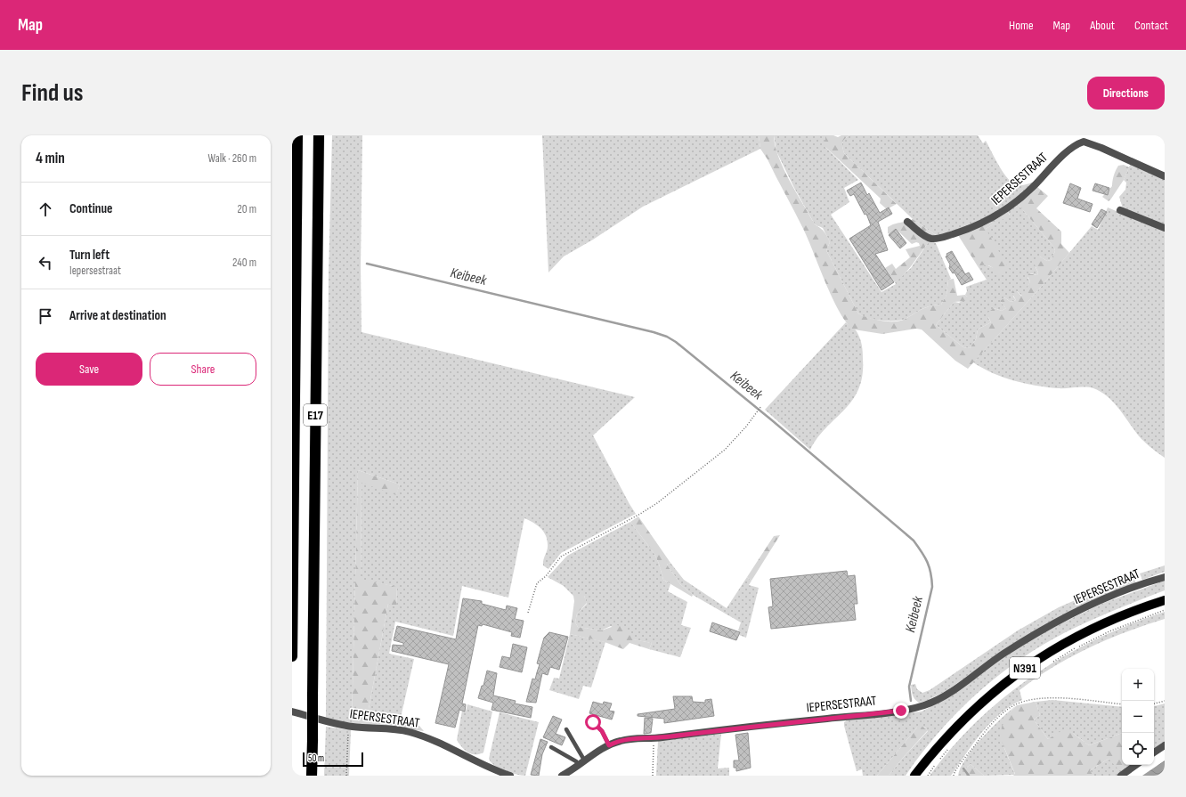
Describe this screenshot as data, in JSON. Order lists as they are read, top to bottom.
{
  "streets": {
    "highway": ["E17"],
    "main road": ["N391"],
    "street": ["IEPERSESTRAAT"]
  },
  "water": ["Keibeek"],
  "scale_bar": "50 m",
  "page": {
    "header": "Map",
    "nav": [
      "Home",
      "Map",
      "About",
      "Contact"
    ],
    "buttons": [
      "Directions",
      ["Save", "Share"]
    ],
    "title": "Find us",
    "heading": ["4 min", "Walk · 260 m"],
    "list": [
      ["Continue", "20 m"],
      ["Turn left", "Iepersestraat", "240 m"],
      "Arrive at destination"
    ],
    "map_buttons": ["+", "−"],
    "scale": "50 m"
  }
}
